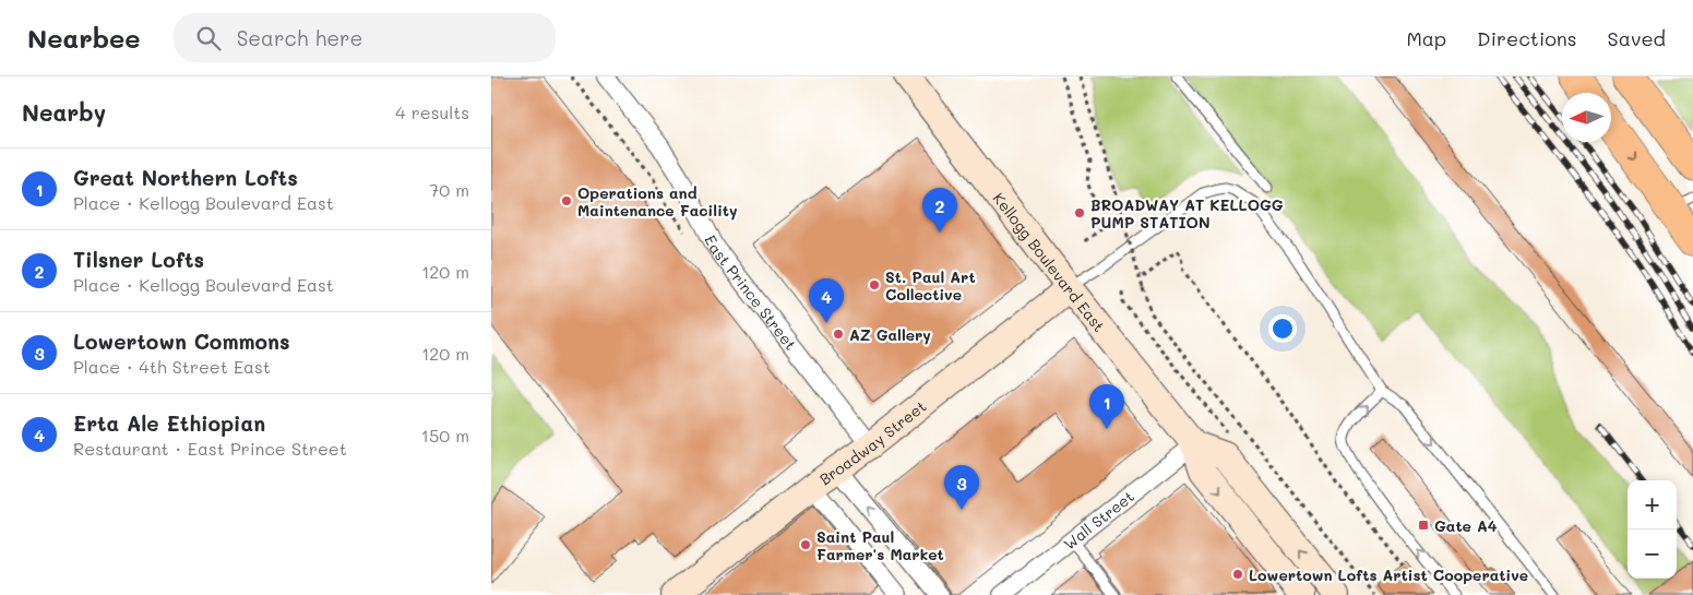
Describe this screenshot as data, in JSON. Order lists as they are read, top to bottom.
{
  "streets": {
    "main road": ["Kellogg Boulevard East", "Broadway Street"],
    "street": ["East Prince Street", "Wall Street"]
  },
  "crossings": [
    ["Kellogg Boulevard East", "Broadway Street"],
    ["Kellogg Boulevard East", "Wall Street"],
    ["East Prince Street", "Broadway Street"]
  ],
  "places": {
    "other": [
      "Operations and Maintenance Facility",
      "BROADWAY AT KELLOGG PUMP STATION",
      "St. Paul Art Collective",
      "AZ Gallery",
      "Saint Paul Farmer's Market",
      "Lowertown Lofts Artist Cooperative"
    ],
    "transit": ["Gate A4"]
  },
  "north": "left",
  "page": {
    "header": "Nearbee",
    "search": "Search here",
    "nav": ["Map", "Directions", "Saved"],
    "heading": ["Nearby", "4 results"],
    "list": [
      {
        "mark": "1",
        "name": "Great Northern Lofts",
        "note": "Place · Kellogg Boulevard East",
        "value": "70 m"
      },
      {
        "mark": "2",
        "name": "Tilsner Lofts",
        "note": "Place · Kellogg Boulevard East",
        "value": "120 m"
      },
      {
        "mark": "3",
        "name": "Lowertown Commons",
        "note": "Place · 4th Street East",
        "value": "120 m"
      },
      {
        "mark": "4",
        "name": "Erta Ale Ethiopian",
        "note": "Restaurant · East Prince Street",
        "value": "150 m"
      }
    ],
    "pins": [
      "2",
      "4",
      "1",
      "3"
    ],
    "map_buttons": ["+", "−"]
  }
}
